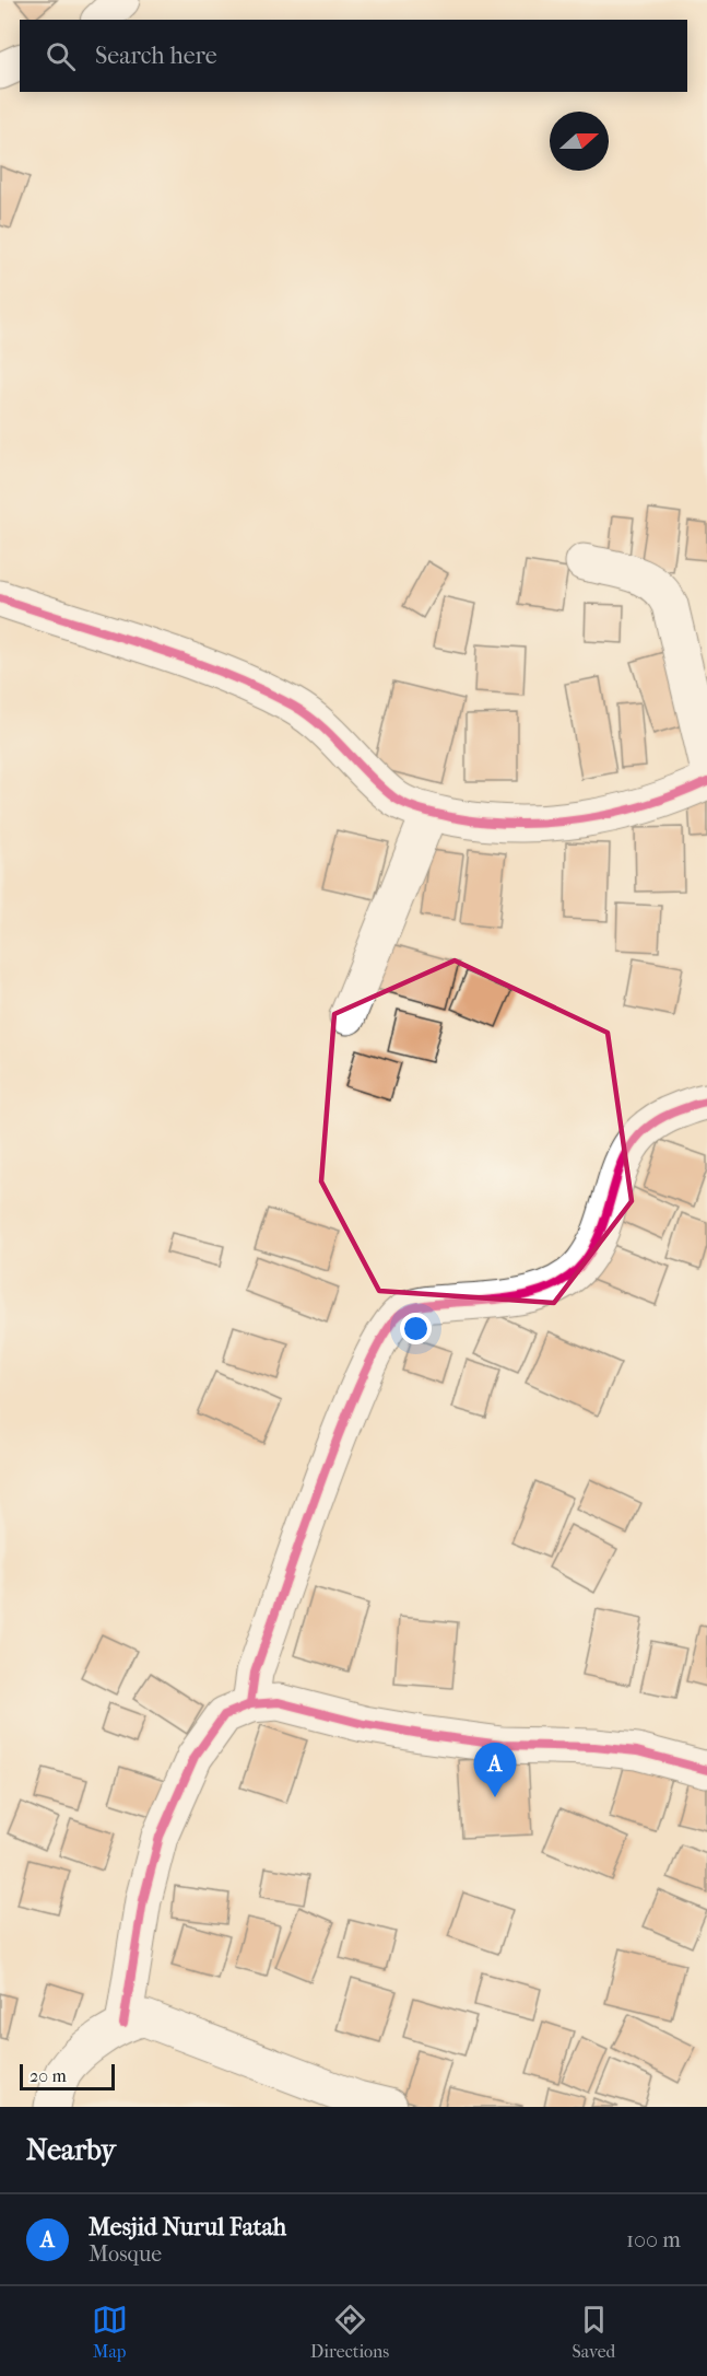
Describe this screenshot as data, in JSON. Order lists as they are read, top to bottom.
{
  "scale_bar": "20 m",
  "north": "right",
  "page": {
    "search": "Search here",
    "pins": "A",
    "scale": "20 m",
    "heading": "Nearby",
    "list": [
      {
        "mark": "A",
        "name": "Mesjid Nurul Fatah",
        "note": "Mosque",
        "value": "100 m"
      }
    ],
    "nav": ["Map", "Directions", "Saved"]
  }
}
